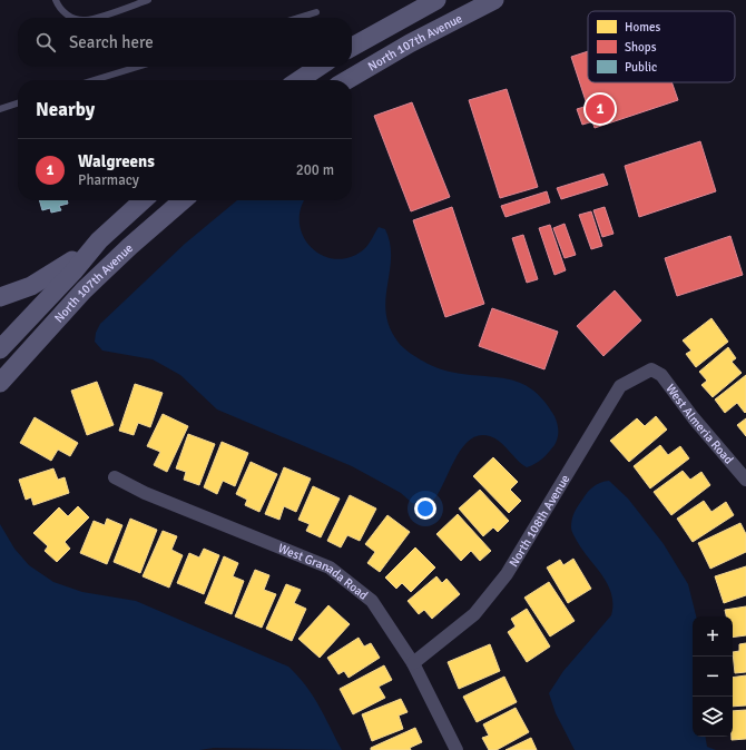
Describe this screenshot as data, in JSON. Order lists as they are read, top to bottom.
{
  "streets": {
    "main road": ["North 107th Avenue"],
    "street": ["West Almeria Road", "North 108th Avenue", "West Granada Road"]
  },
  "crossings": [
    ["West Almeria Road", "North 108th Avenue"],
    ["North 108th Avenue", "West Granada Road"]
  ],
  "legend": ["Homes", "Shops", "Public"],
  "page": {
    "search": "Search here",
    "heading": "Nearby",
    "pins": "1",
    "list": [
      {
        "mark": "1",
        "name": "Walgreens",
        "note": "Pharmacy",
        "value": "200 m"
      }
    ],
    "map_buttons": ["+", "−"]
  }
}
